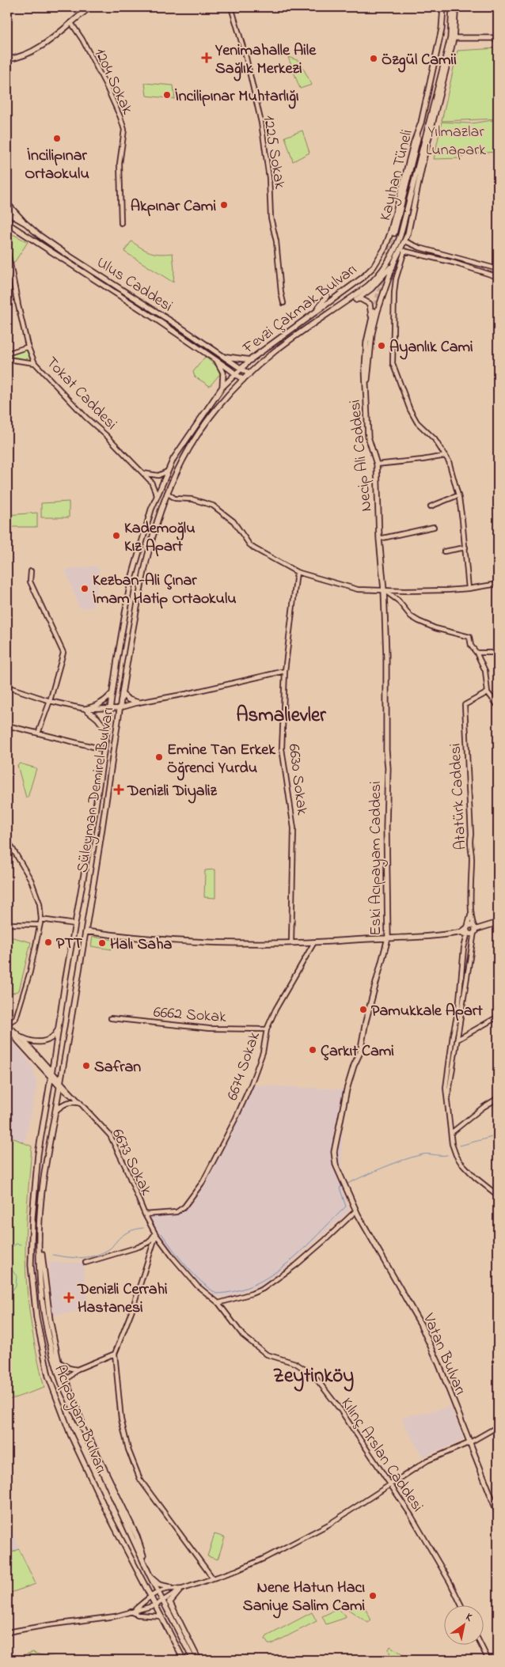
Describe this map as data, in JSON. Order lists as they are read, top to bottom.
{
  "streets": {
    "main road": [
      "Kayıhan Tüneli",
      "Ulus Caddesi",
      "Fevzi Çakmak Bulvarı",
      "Tokat Caddesi",
      "Necip Ali Caddesi",
      "Süleyman Demirel Bulvarı",
      "Eski Acıpayam Caddesi",
      "Vatan Bulvarı",
      "Acıpayam Bulvarı"
    ],
    "street": [
      "1204 Sokak",
      "1225 Sokak",
      "6630 Sokak",
      "Atatürk Caddesi",
      "6662 Sokak",
      "6674 Sokak",
      "6673 Sokak",
      "Kılınç Arslan Caddesi"
    ]
  },
  "crossings": [
    ["Kayıhan Tüneli", "Fevzi Çakmak Bulvarı"],
    ["Ulus Caddesi", "Fevzi Çakmak Bulvarı"],
    ["Fevzi Çakmak Bulvarı", "Tokat Caddesi"],
    ["Fevzi Çakmak Bulvarı", "Necip Ali Caddesi"],
    ["Fevzi Çakmak Bulvarı", "Süleyman Demirel Bulvarı"],
    ["Tokat Caddesi", "Süleyman Demirel Bulvarı"],
    ["Necip Ali Caddesi", "Eski Acıpayam Caddesi"],
    ["Süleyman Demirel Bulvarı", "6673 Sokak"],
    ["Süleyman Demirel Bulvarı", "Acıpayam Bulvarı"],
    ["Eski Acıpayam Caddesi", "Vatan Bulvarı"],
    ["6662 Sokak", "6674 Sokak"],
    ["6674 Sokak", "6673 Sokak"],
    ["6673 Sokak", "Kılınç Arslan Caddesi"]
  ],
  "districts": ["Asmalıevler", "Zeytinköy"],
  "parks": ["Yılmazlar Lunapark"],
  "places": {
    "health": ["Yenimahalle Aile Sağlık Merkezi", "Denizli Diyaliz", "Denizli Cerrahi Hastanesi"],
    "other": [
      "Özgül Camii",
      "İncilipınar Muhtarlığı",
      "İncilipınar Ortaokulu",
      "Akpınar Cami",
      "Ayanlık Cami",
      "Kademoğlu Kız Apart",
      "Kezban-Ali Çınar İmam Hatip Ortaokulu",
      "Emine Tan Erkek Öğrenci Yurdu",
      "PTT",
      "Halı Saha",
      "Pamukkale Apart",
      "Çarkıt Cami",
      "Safran",
      "Nene Hatun Hacı Saniye Salim Cami"
    ]
  },
  "north": "top right"
}
